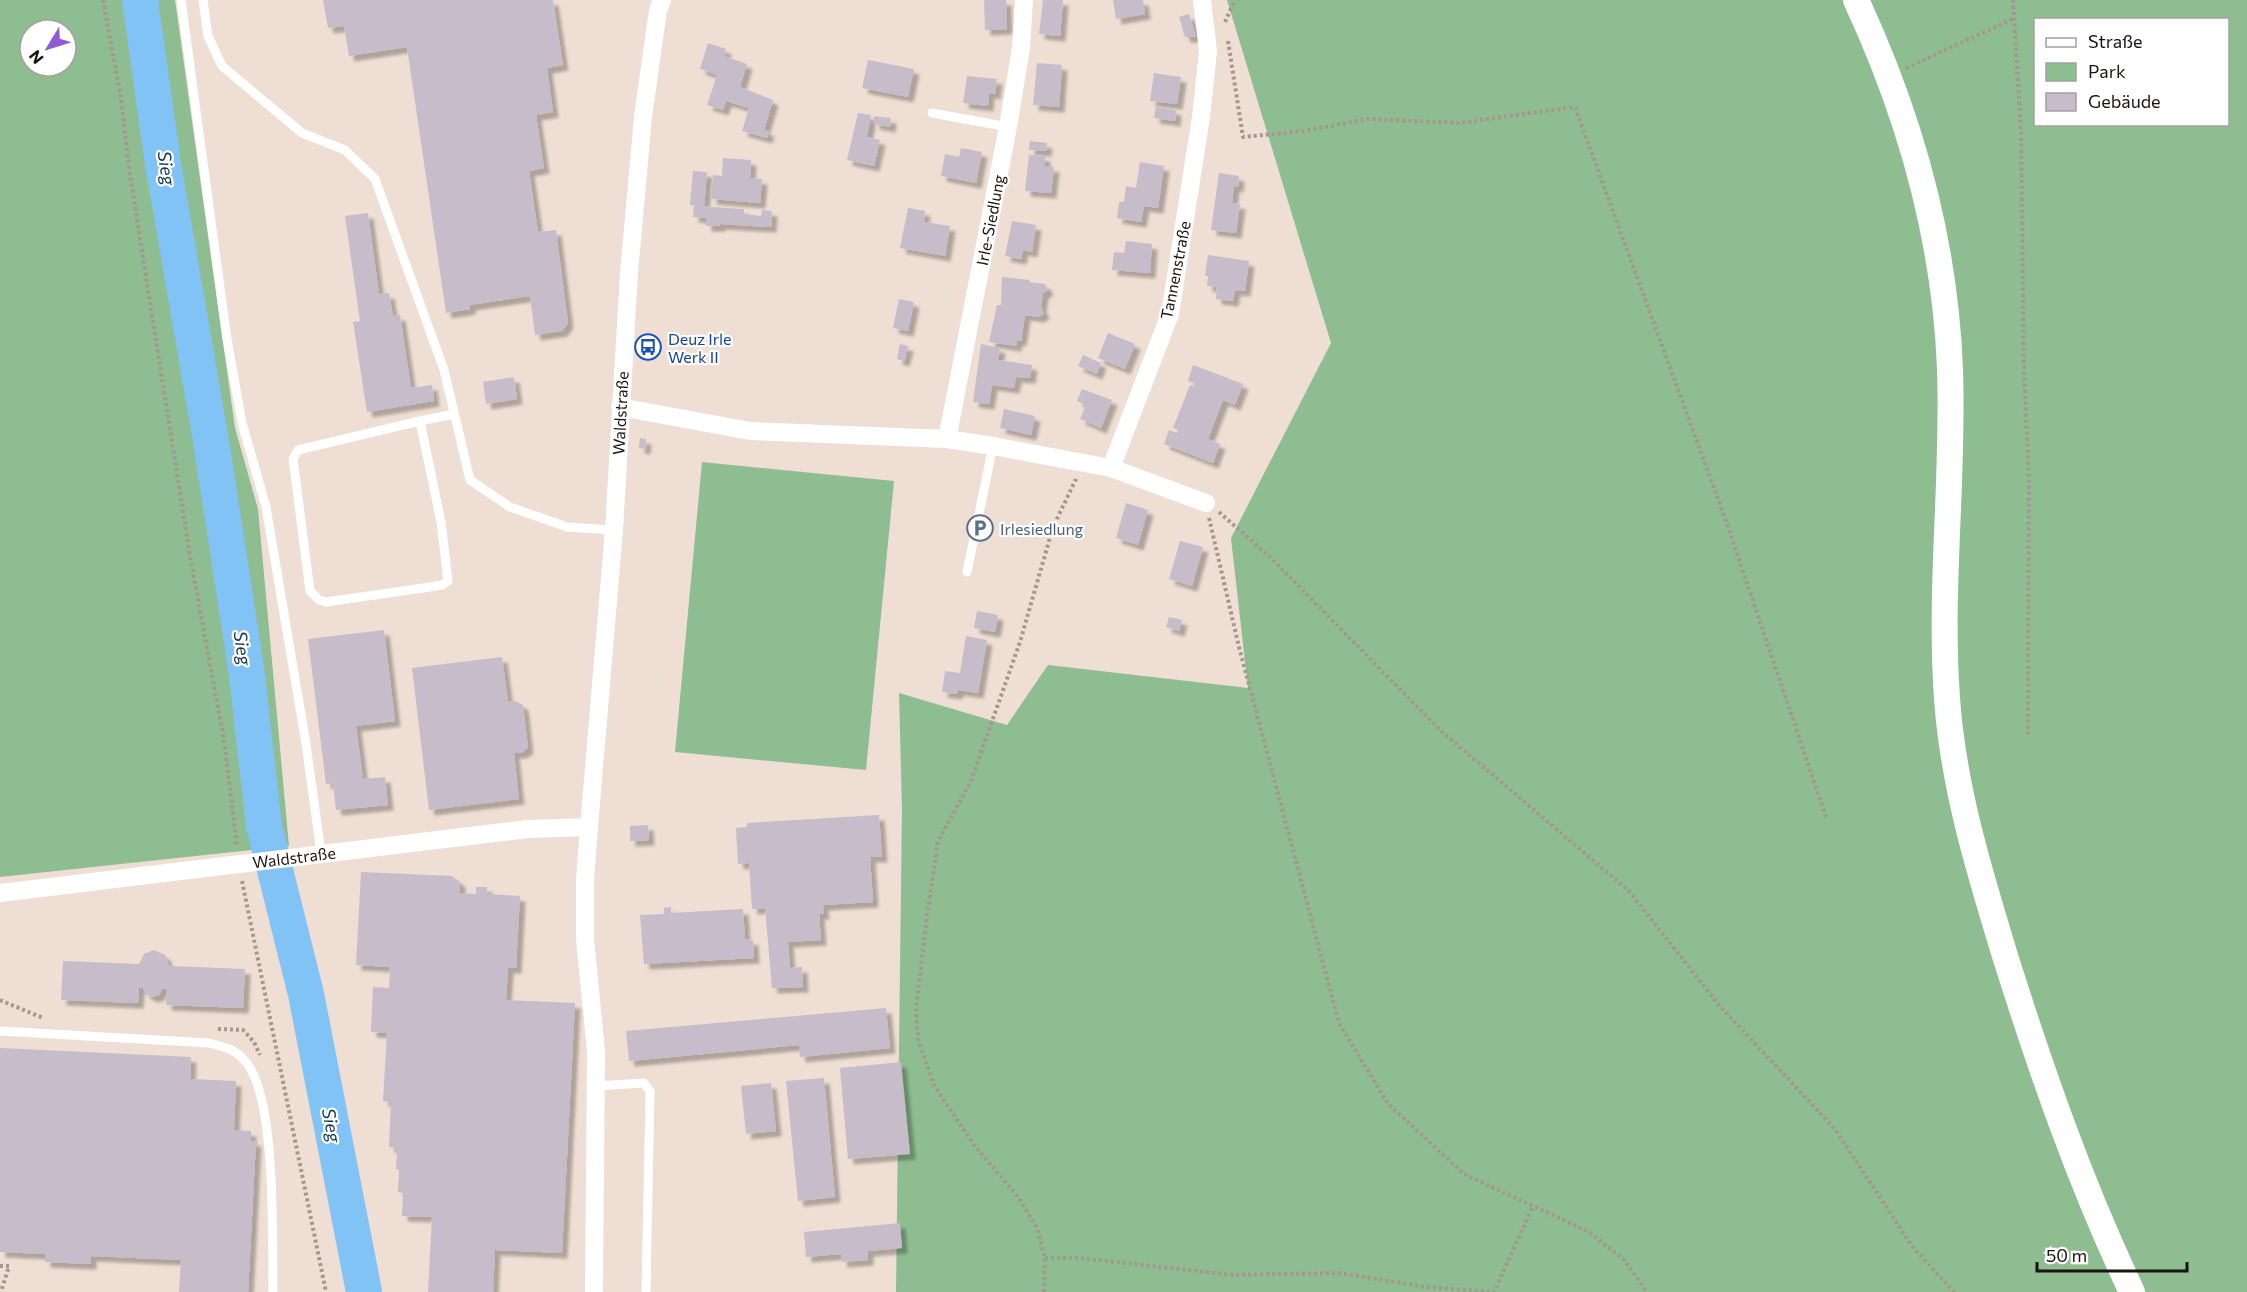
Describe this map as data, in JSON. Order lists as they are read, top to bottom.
{
  "streets": {
    "street": ["Irle-Siedlung", "Tannenstraße", "Waldstraße"]
  },
  "water": ["Sieg"],
  "places": {
    "bus stop": ["Deuz Irle Werk II"],
    "parking": ["Irlesiedlung"]
  },
  "legend": ["Straße", "Park", "Gebäude"],
  "scale_bar": "50 m",
  "north": "bottom left"
}
